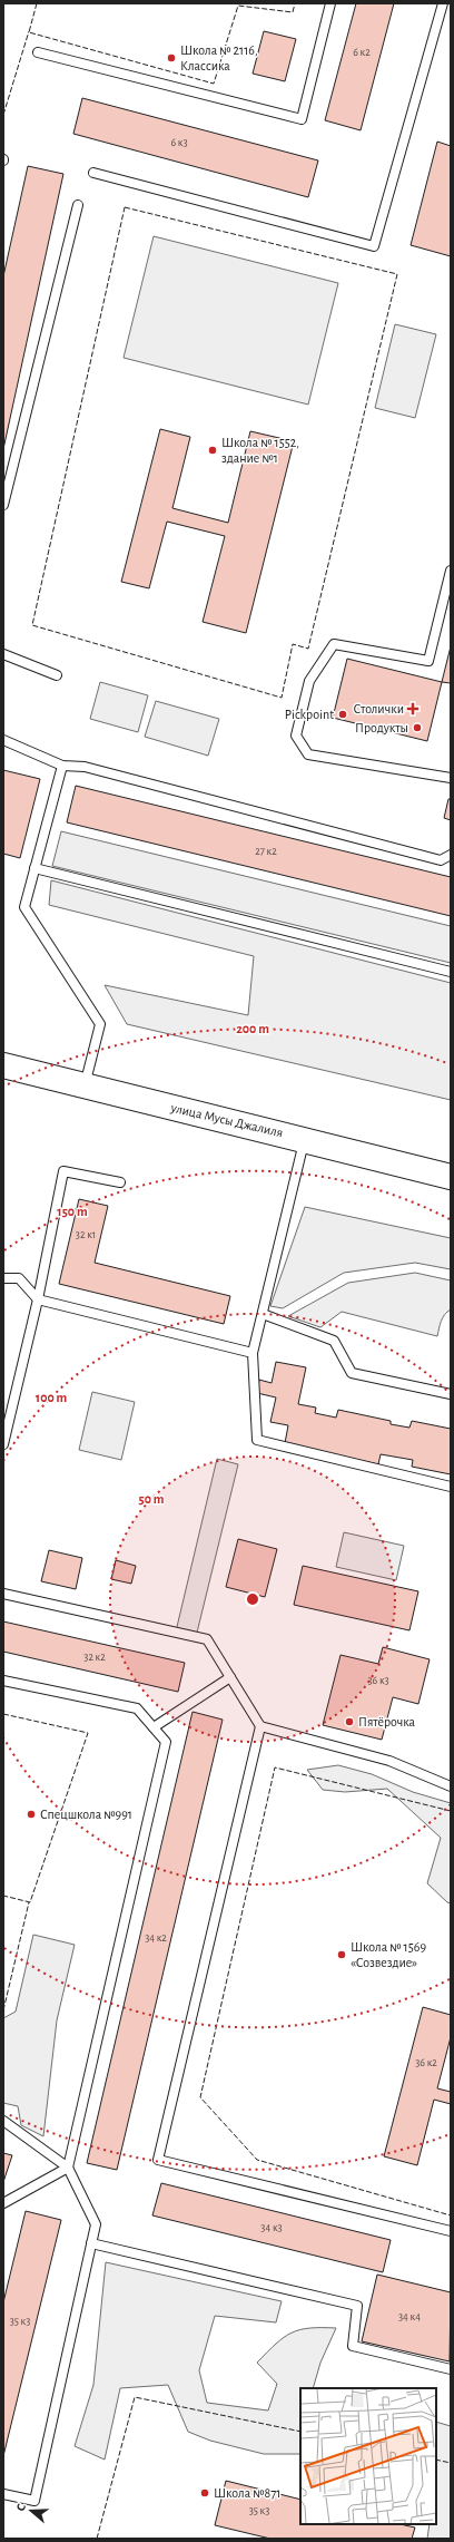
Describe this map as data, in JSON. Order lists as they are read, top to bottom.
{
  "streets": {
    "main road": ["улица Мусы Джалиля"]
  },
  "places": {
    "other": [
      "Школа № 2116, Классика",
      "Школа № 1552, здание №1",
      "Pickpoint",
      "Продукты",
      "Пятёрочка",
      "Спецшкола №991",
      "Школа № 1569 «Созвездие»",
      "Школа №871"
    ],
    "health": ["Столички"]
  },
  "house_numbers": [
    "6 к2",
    "6 к3",
    "27 к2",
    "32 к1",
    "32 к2",
    "36 к3",
    "34 к2",
    "36 к2",
    "34 к3",
    "34 к4",
    "35 к3",
    "35 к3"
  ],
  "north": "left",
  "rings": [
    "200 m",
    "150 m",
    "100 m",
    "50 m"
  ]
}
